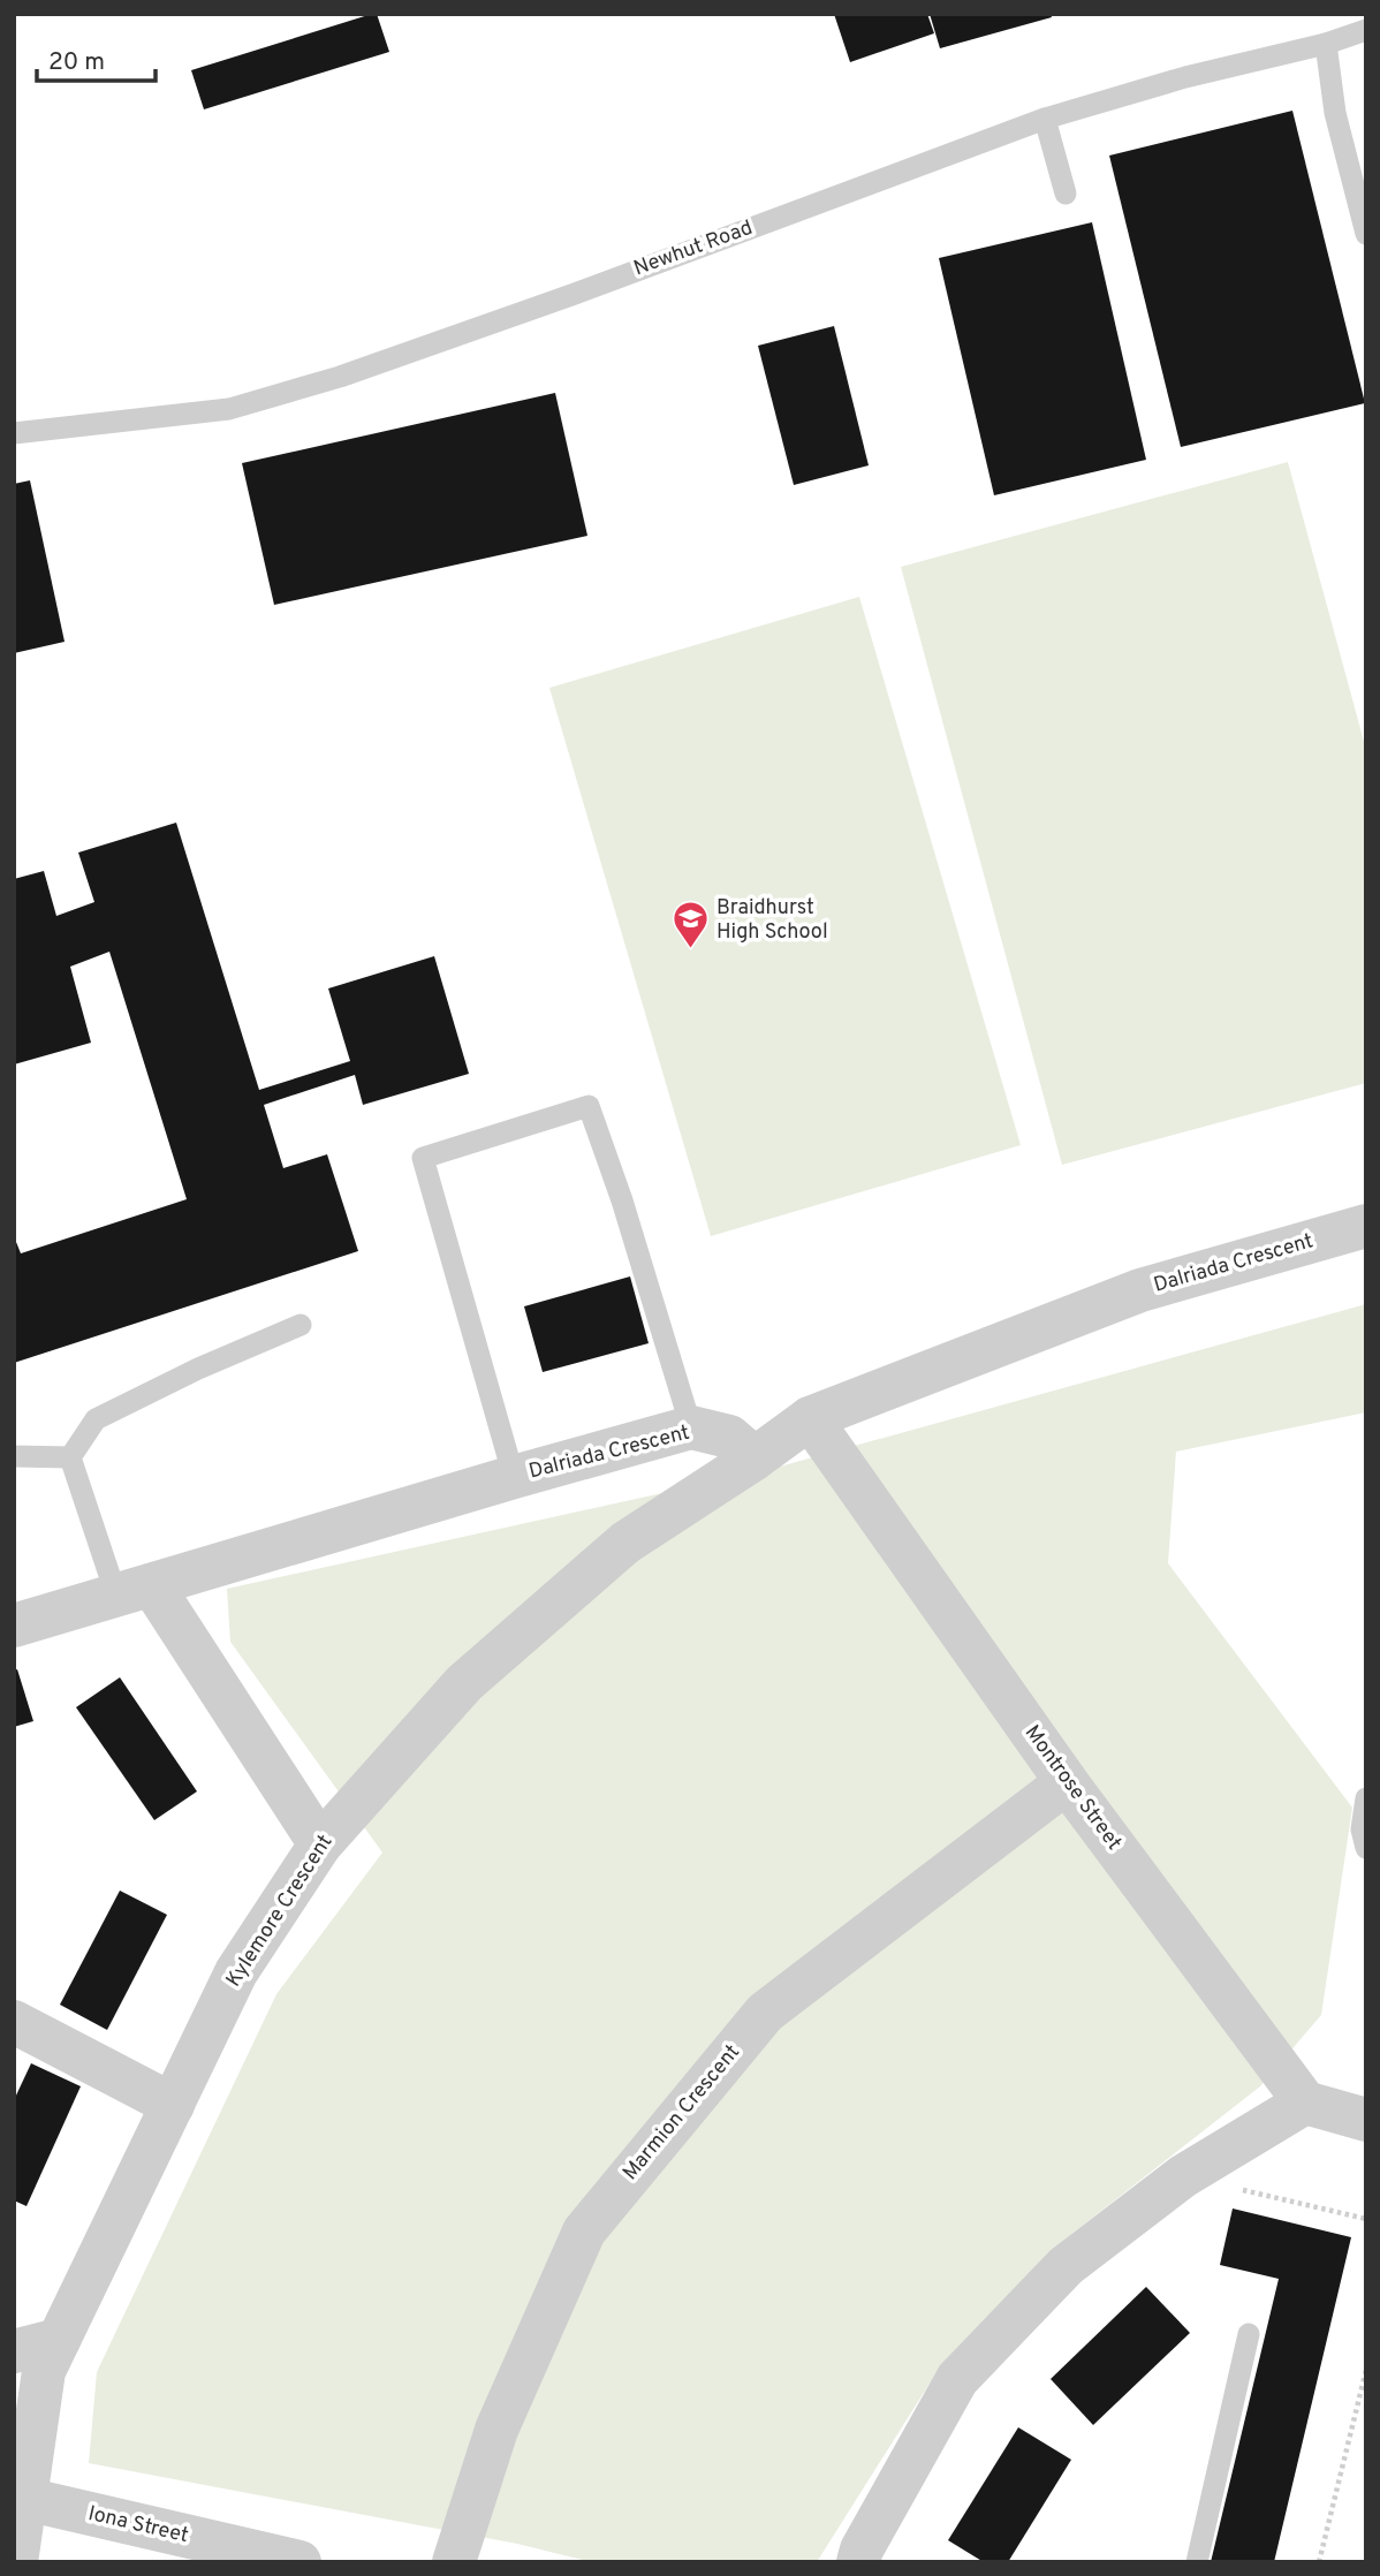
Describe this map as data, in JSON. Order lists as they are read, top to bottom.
{
  "streets": {
    "street": [
      "Dalriada Crescent",
      "Montrose Street",
      "Kylemore Crescent",
      "Marmion Crescent",
      "Iona Street"
    ],
    "lane": ["Newhut Road"]
  },
  "crossings": [
    ["Dalriada Crescent", "Montrose Street"],
    ["Dalriada Crescent", "Kylemore Crescent"],
    ["Montrose Street", "Marmion Crescent"],
    ["Kylemore Crescent", "Iona Street"]
  ],
  "places": {
    "school or university": ["Braidhurst High School"]
  },
  "scale_bar": "20 m"
}
